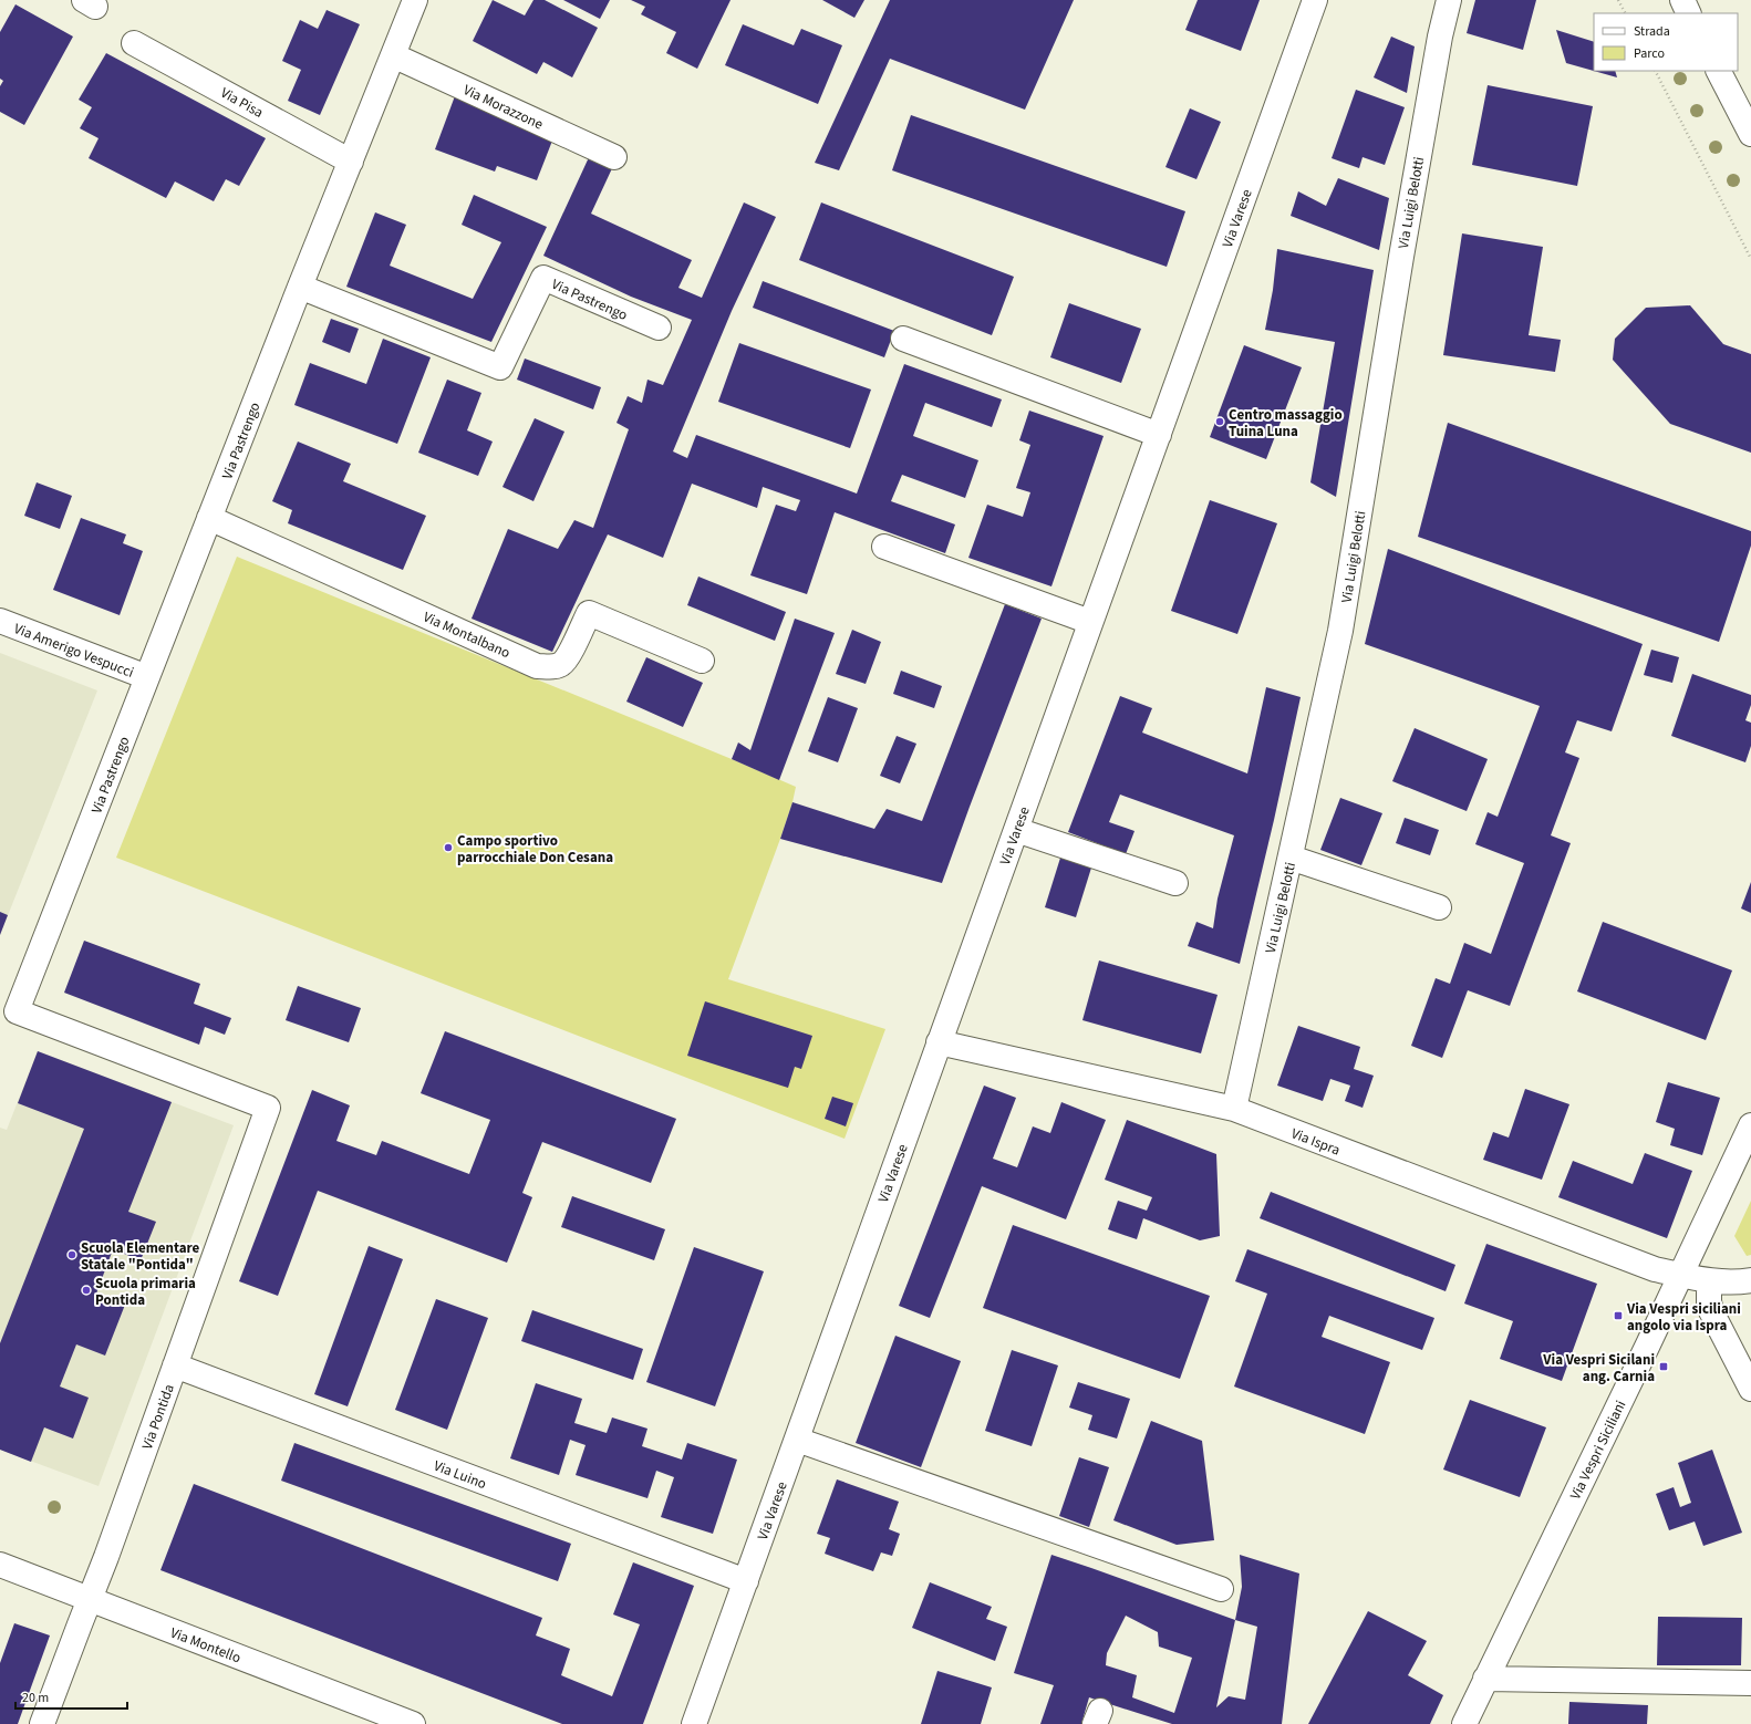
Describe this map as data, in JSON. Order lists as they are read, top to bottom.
{
  "streets": {
    "street": [
      "Via Pisa",
      "Via Morazzone",
      "Via Luigi Belotti",
      "Via Varese",
      "Via Pastrengo",
      "Via Montalbano",
      "Via Amerigo Vespucci",
      "Via Ispra",
      "Via Pontida",
      "Via Vespri Siciliani",
      "Via Luino",
      "Via Montello"
    ]
  },
  "crossings": [
    ["Via Pisa", "Via Pastrengo"],
    ["Via Morazzone", "Via Pastrengo"],
    ["Via Luigi Belotti", "Via Ispra"],
    ["Via Varese", "Via Ispra"],
    ["Via Varese", "Via Luino"],
    ["Via Pastrengo", "Via Montalbano"],
    ["Via Pastrengo", "Via Amerigo Vespucci"],
    ["Via Pastrengo", "Via Pontida"],
    ["Via Ispra", "Via Vespri Siciliani"],
    ["Via Pontida", "Via Luino"],
    ["Via Pontida", "Via Montello"]
  ],
  "places": {
    "other": [
      "Centro massaggio Tuina Luna",
      "Campo sportivo parrocchiale Don Cesana",
      "Scuola Elementare Statale \"Pontida\"",
      "Scuola primaria Pontida"
    ],
    "transit": ["Via Vespri siciliani angolo via Ispra", "Via Vespri Sicilani ang. Carnia"]
  },
  "legend": ["Strada", "Parco"],
  "scale_bar": "20 m"
}
